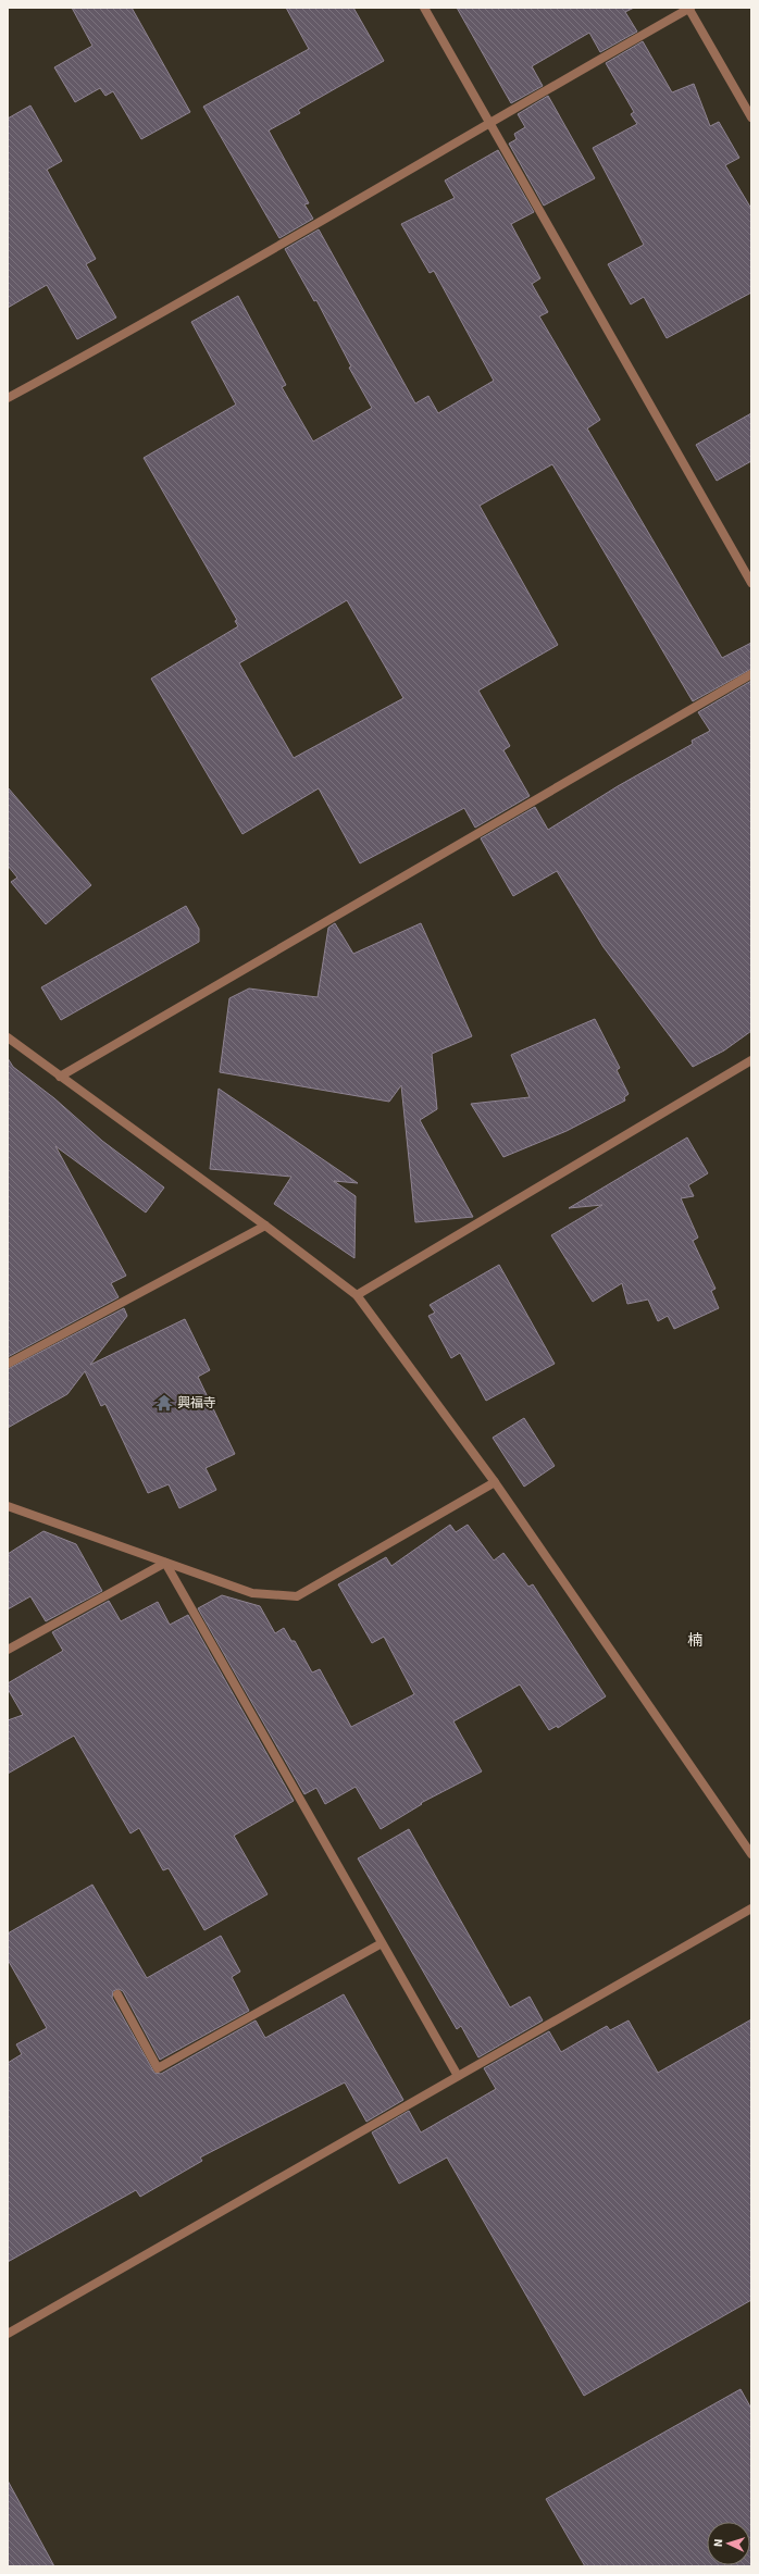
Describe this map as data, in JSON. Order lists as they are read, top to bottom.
{
  "districts": ["楠"],
  "places": {
    "temple": ["興福寺"]
  },
  "north": "left"
}
